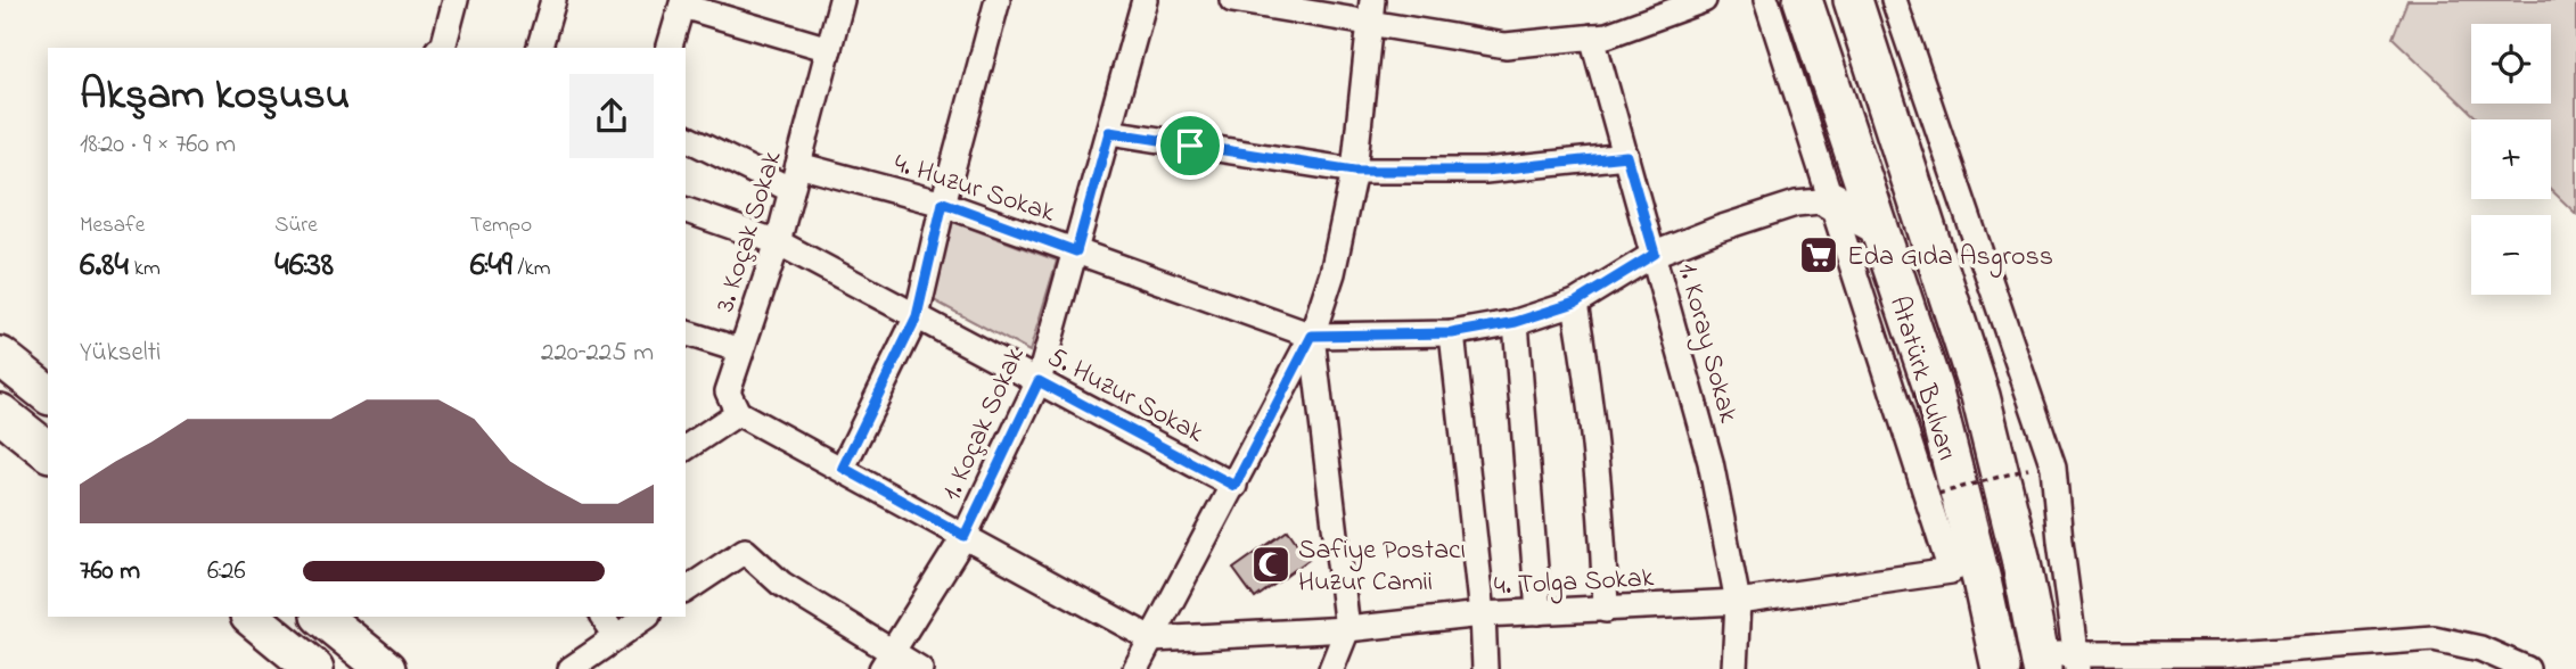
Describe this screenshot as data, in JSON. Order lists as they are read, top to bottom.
{
  "streets": {
    "main road": ["Atatürk Bulvarı"],
    "street": [
      "4. Huzur Sokak",
      "3. Koçak Sokak",
      "1. Koray Sokak",
      "5. Huzur Sokak",
      "1. Koçak Sokak",
      "4. Tolga Sokak"
    ]
  },
  "crossings": [
    ["4. Huzur Sokak", "3. Koçak Sokak"],
    ["4. Huzur Sokak", "1. Koçak Sokak"],
    ["3. Koçak Sokak", "5. Huzur Sokak"],
    ["1. Koray Sokak", "4. Tolga Sokak"],
    ["Atatürk Bulvarı", "4. Tolga Sokak"],
    ["5. Huzur Sokak", "1. Koçak Sokak"]
  ],
  "places": {
    "supermarket": ["Eda Gıda Asgross"],
    "mosque": ["Safiye Postacı Huzur Camii"]
  },
  "page": {
    "map_buttons": ["+", "−"],
    "heading": ["Akşam koşusu", "18:20 · 9 × 760 m"],
    "stats": [
      ["Mesafe", "6.84 km"],
      ["Süre", "46:38"],
      ["Tempo", "6:49 /km"]
    ],
    "chart": ["Yükselti", "220–225 m"],
    "list": [
      {
        "name": "760 m",
        "note": "6:26"
      }
    ]
  }
}
